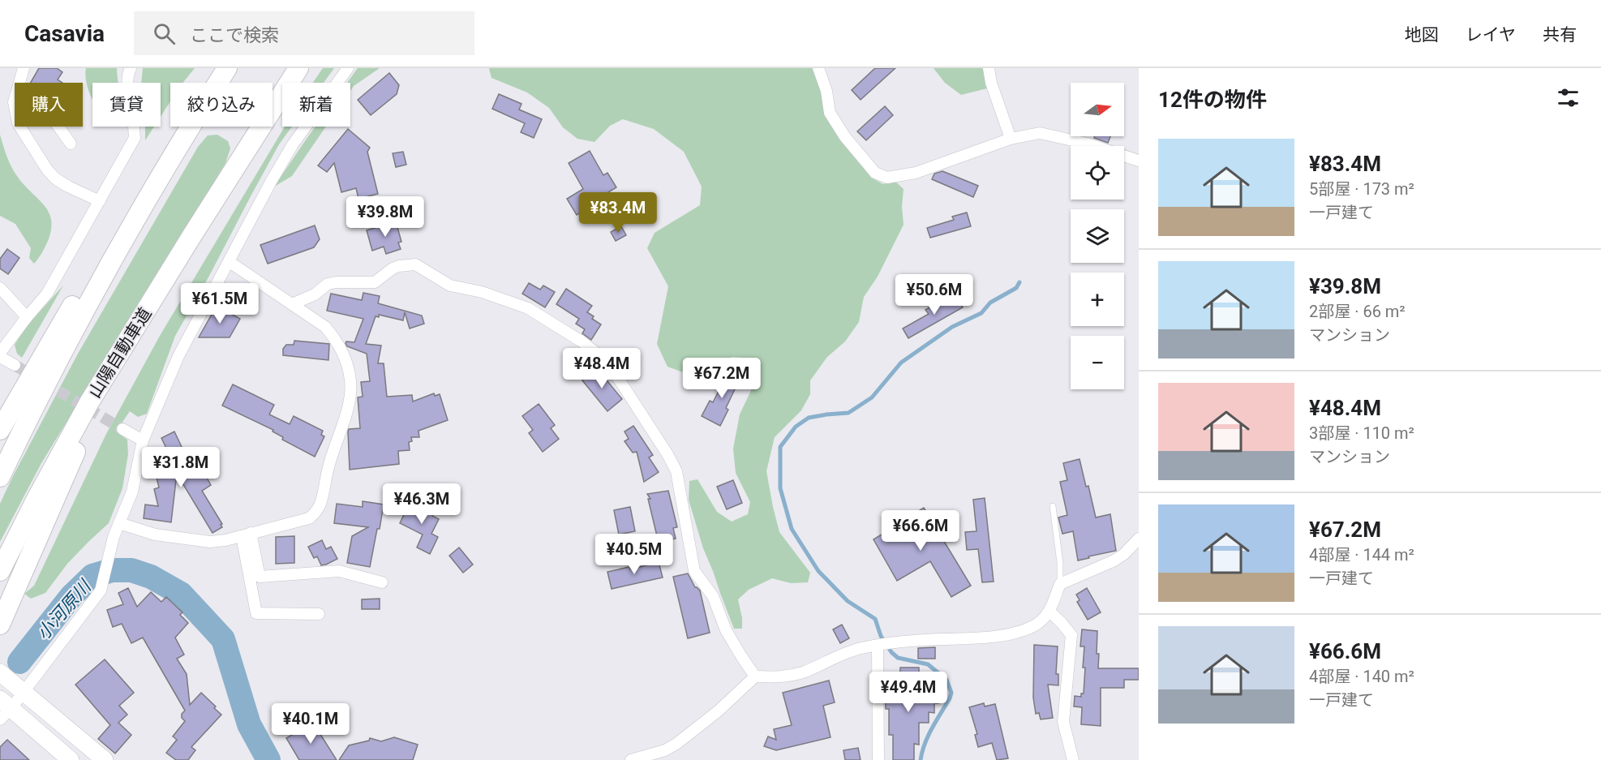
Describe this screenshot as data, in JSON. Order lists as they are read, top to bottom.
{
  "streets": {
    "highway": ["山陽自動車道"]
  },
  "water": ["小河原川"],
  "north": "right",
  "page": {
    "header": "Casavia",
    "search": "ここで検索",
    "nav": ["地図", "レイヤ", "共有"],
    "heading": "12件の物件",
    "map_buttons": ["+", "−"],
    "chip": [
      "購入",
      "賃貸",
      "絞り込み",
      "新着"
    ],
    "list": [
      {
        "name": "¥83.4M",
        "note": "5部屋 · 173 m² · 一戸建て"
      },
      {
        "name": "¥39.8M",
        "note": "2部屋 · 66 m² · マンション"
      },
      {
        "name": "¥48.4M",
        "note": "3部屋 · 110 m² · マンション"
      },
      {
        "name": "¥67.2M",
        "note": "4部屋 · 144 m² · 一戸建て"
      },
      {
        "name": "¥66.6M",
        "note": "4部屋 · 140 m² · 一戸建て"
      }
    ],
    "price": [
      "¥83.4M",
      "¥39.8M",
      "¥50.6M",
      "¥61.5M",
      "¥48.4M",
      "¥67.2M",
      "¥31.8M",
      "¥46.3M",
      "¥66.6M",
      "¥40.5M",
      "¥49.4M",
      "¥40.1M"
    ]
  }
}
